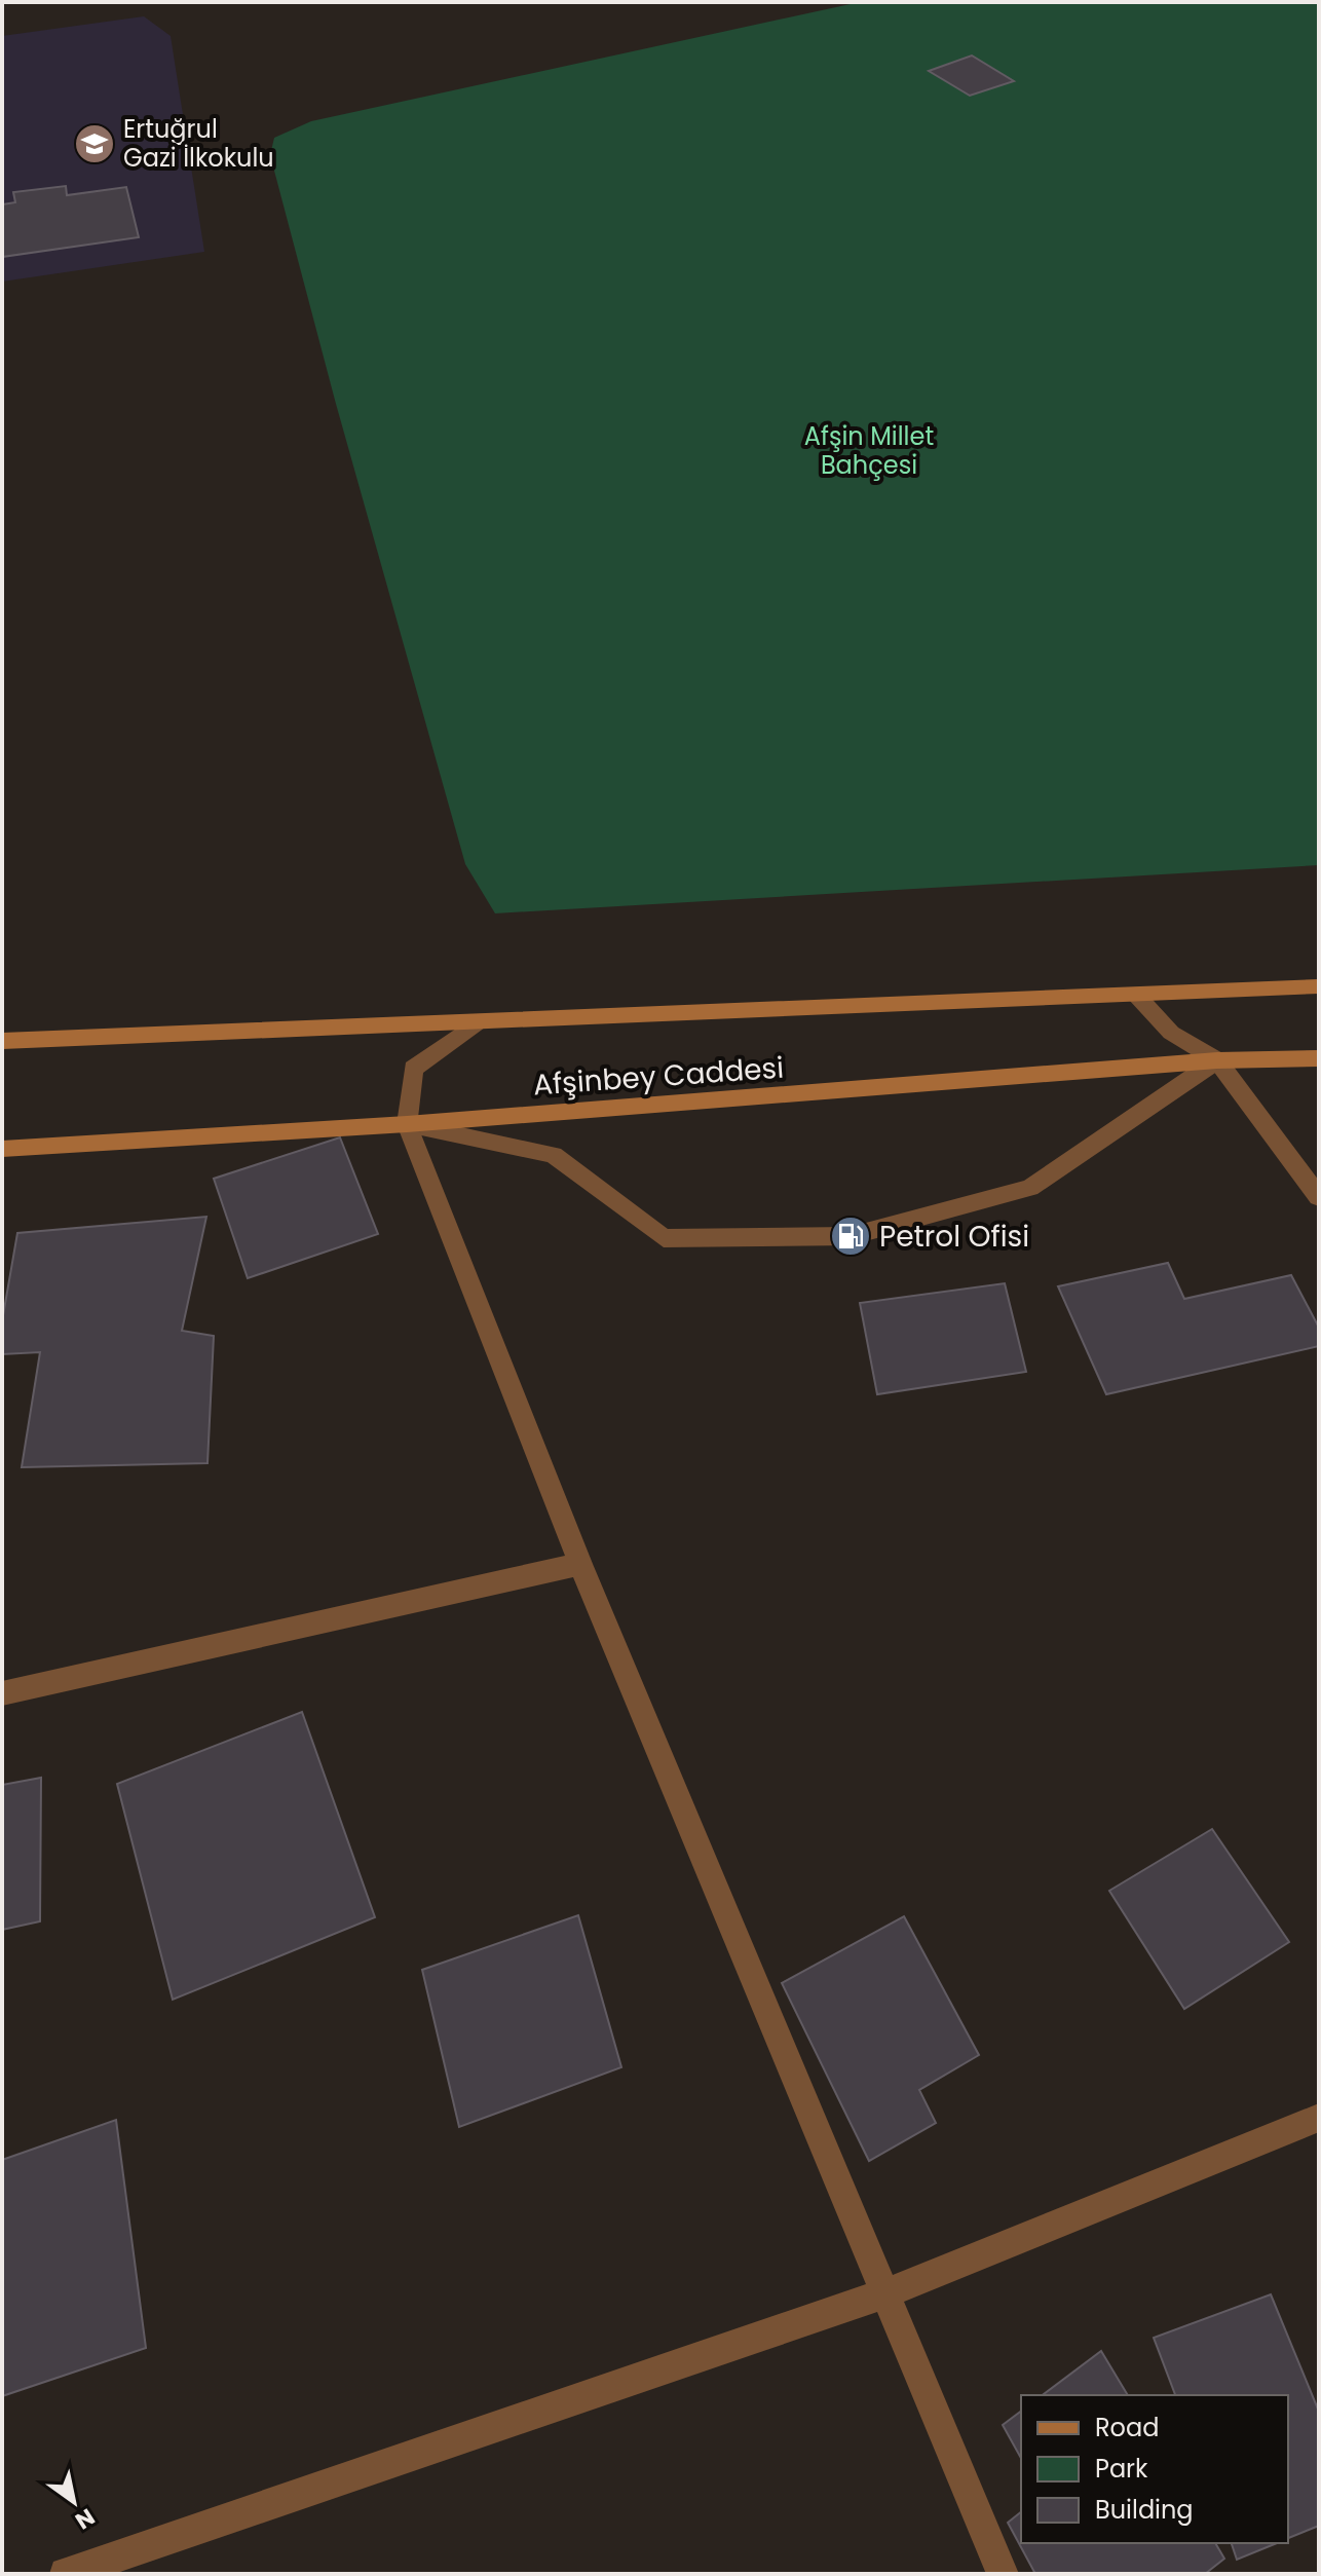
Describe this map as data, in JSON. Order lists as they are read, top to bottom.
{
  "streets": {
    "main road": ["Afşinbey Caddesi"]
  },
  "parks": ["Afşin Millet Bahçesi"],
  "places": {
    "school or university": ["Ertuğrul Gazi İlkokulu"],
    "fuel station": ["Petrol Ofisi"]
  },
  "legend": ["Road", "Park", "Building"],
  "north": "bottom right"
}
